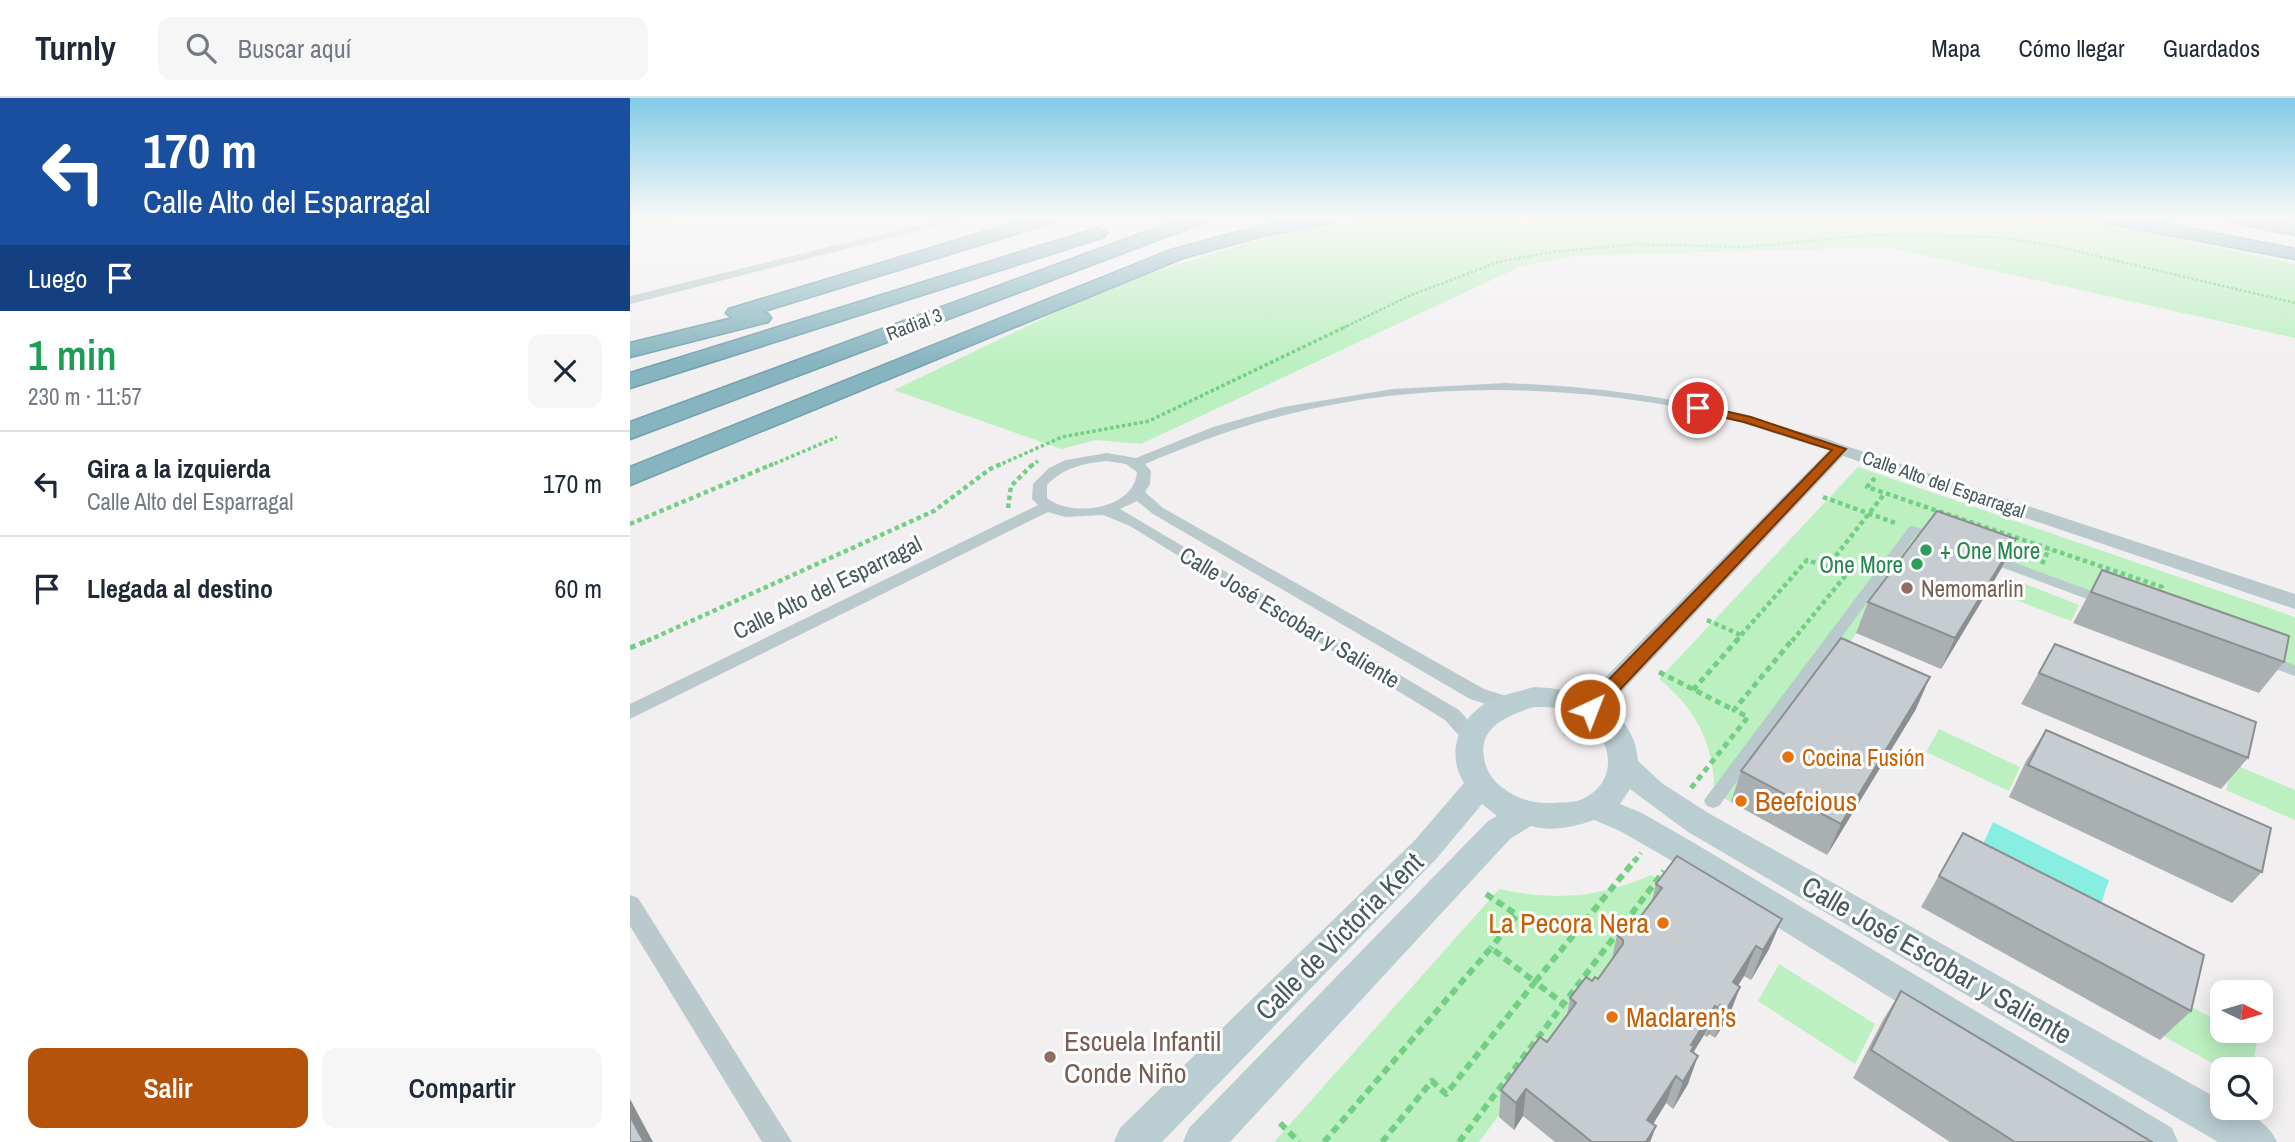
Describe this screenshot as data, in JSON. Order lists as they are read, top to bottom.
{
  "streets": {
    "highway": ["Radial 3"],
    "main road": ["Calle José Escobar y Saliente", "Calle de Victoria Kent"],
    "street": ["Calle Alto del Esparragal"]
  },
  "crossings": [
    ["Calle José Escobar y Saliente", "Calle de Victoria Kent"]
  ],
  "places": [
    "+ One More",
    "One More",
    "Nemomarlin",
    "Cocina Fusión",
    "Beefcious",
    "La Pecora Nera",
    "Maclaren’s",
    "Escuela Infantil Conde Niño"
  ],
  "north": "right",
  "page": {
    "header": "Turnly",
    "search": "Buscar aquí",
    "nav": ["Mapa", "Cómo llegar", "Guardados"],
    "turn": ["170 m", "Calle Alto del Esparragal"],
    "then": "Luego",
    "heading": ["1 min", "230 m · 11:57"],
    "list": [
      {
        "name": "Gira a la izquierda",
        "note": "Calle Alto del Esparragal",
        "value": "170 m"
      },
      {
        "name": "Llegada al destino",
        "value": "60 m"
      }
    ],
    "buttons": ["Salir", "Compartir"]
  }
}
